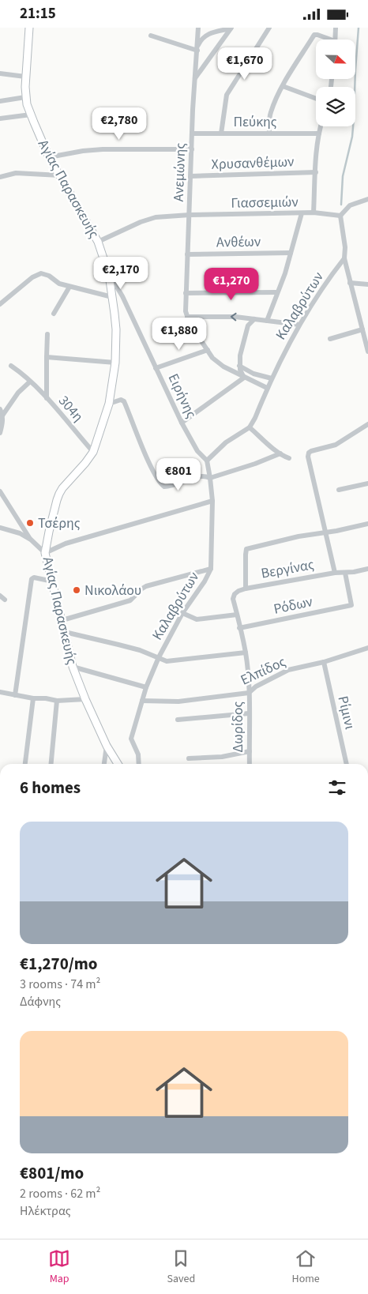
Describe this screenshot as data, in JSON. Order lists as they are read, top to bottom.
{
  "streets": {
    "street": [
      "Πεύκης",
      "Χρυσανθέμων",
      "Ανεμώνης",
      "Αγίας Παρασκευής",
      "Γιασσεμιών",
      "Ανθέων",
      "Καλαβρύτων",
      "Ειρήνης",
      "304η",
      "Βεργίνας",
      "Ρόδων",
      "Ελπίδος",
      "Ρίμινι",
      "Δωρίδος"
    ]
  },
  "crossings": [
    ["Πεύκης", "Ανεμώνης"],
    ["Χρυσανθέμων", "Ανεμώνης"],
    ["Ανεμώνης", "Γιασσεμιών"],
    ["Ανεμώνης", "Ανθέων"],
    ["Αγίας Παρασκευής", "Γιασσεμιών"],
    ["Αγίας Παρασκευής", "Ειρήνης"],
    ["Αγίας Παρασκευής", "304η"],
    ["Καλαβρύτων", "Ειρήνης"],
    ["Καλαβρύτων", "Ελπίδος"],
    ["Βεργίνας", "Ρόδων"],
    ["Βεργίνας", "Δωρίδος"],
    ["Ρόδων", "Δωρίδος"],
    ["Ελπίδος", "Ρίμινι"],
    ["Ελπίδος", "Δωρίδος"]
  ],
  "places": ["Τσέρης", "Νικολάου"],
  "north": "right",
  "page": {
    "status": "21:15",
    "price": [
      "€1,670",
      "€2,780",
      "€2,170",
      "€1,270",
      "€1,880",
      "€801"
    ],
    "heading": "6 homes",
    "list": [
      {
        "name": "€1,270/mo",
        "note": "3 rooms · 74 m² · Δάφνης"
      },
      {
        "name": "€801/mo",
        "note": "2 rooms · 62 m² · Ηλέκτρας"
      }
    ],
    "tabs": ["Map", "Saved", "Home"]
  }
}
